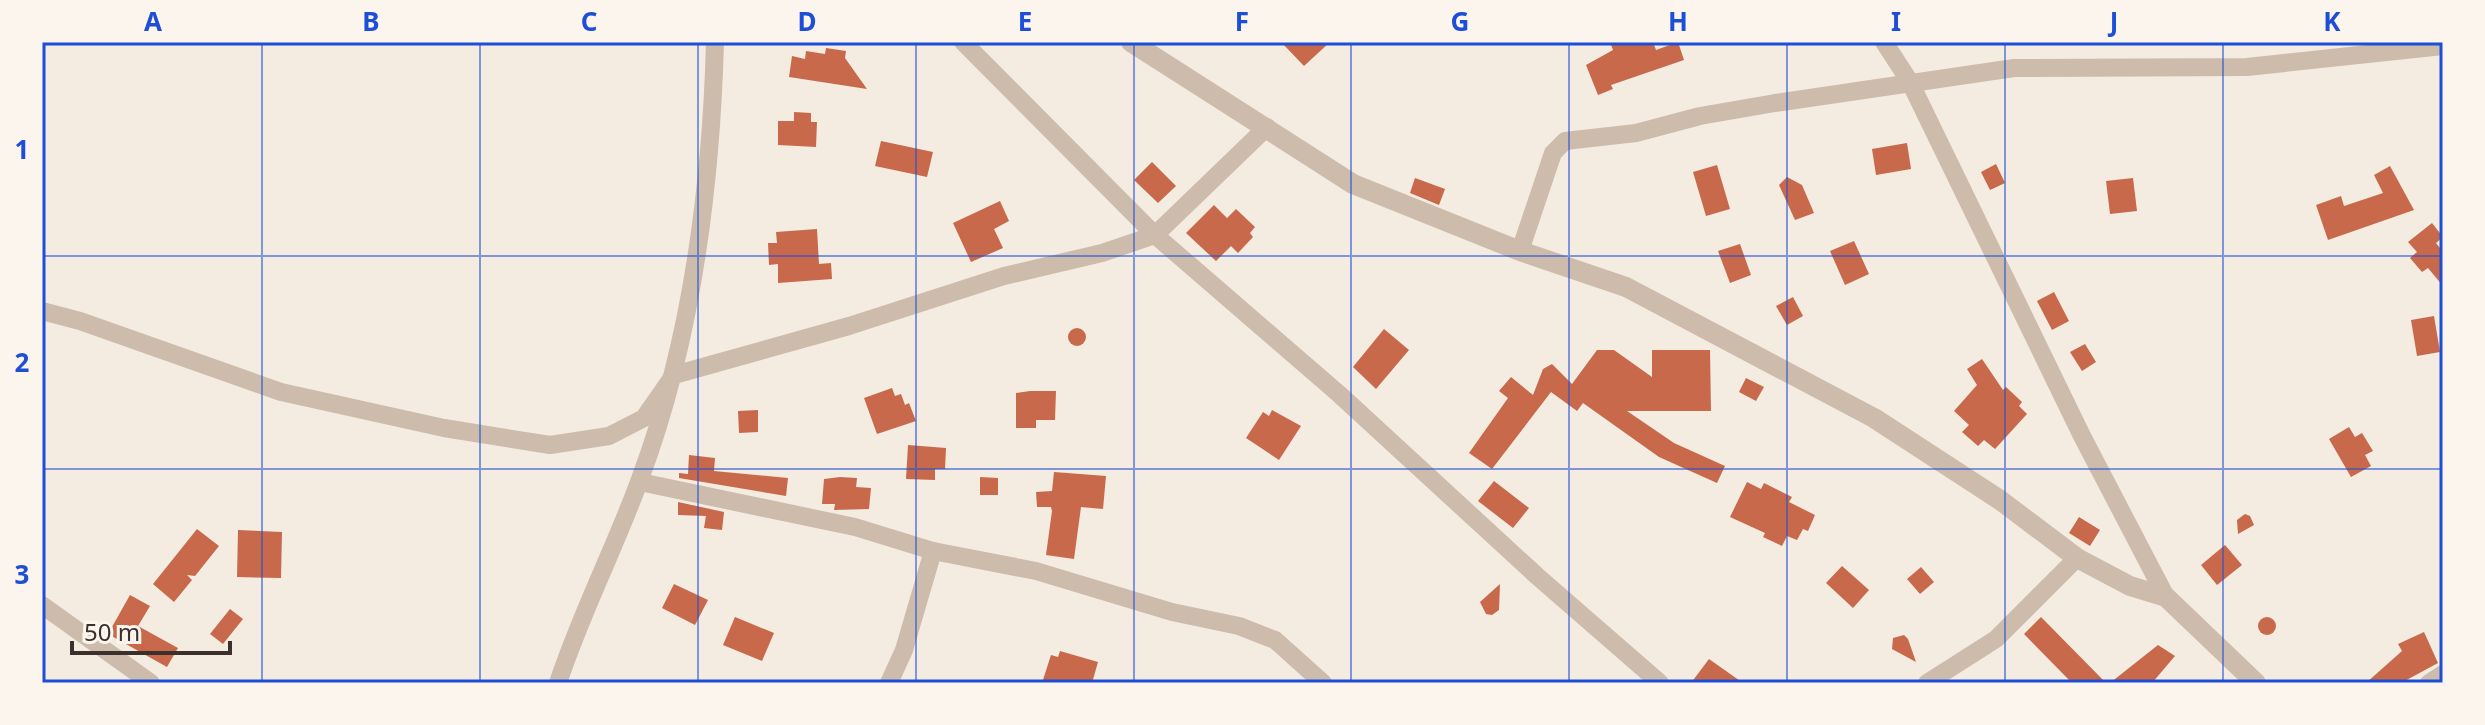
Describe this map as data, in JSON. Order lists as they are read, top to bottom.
{
  "scale_bar": "50 m",
  "grid": {
    "columns": [
      "A",
      "B",
      "C",
      "D",
      "E",
      "F",
      "G",
      "H",
      "I",
      "J",
      "K"
    ],
    "rows": ["1", "2", "3"]
  }
}
